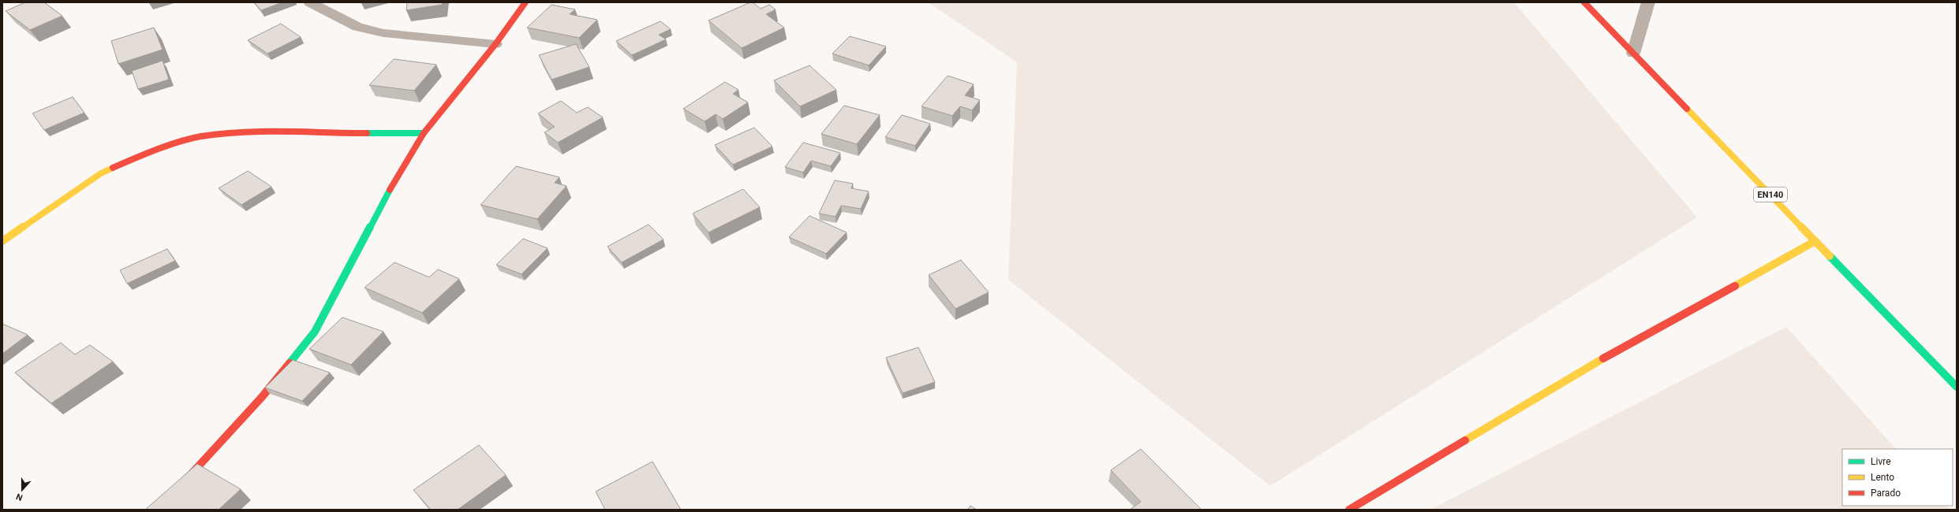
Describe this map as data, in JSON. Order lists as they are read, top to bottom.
{
  "streets": {
    "street": ["EN140"]
  },
  "legend": ["Livre", "Lento", "Parado"],
  "north": "bottom"
}
